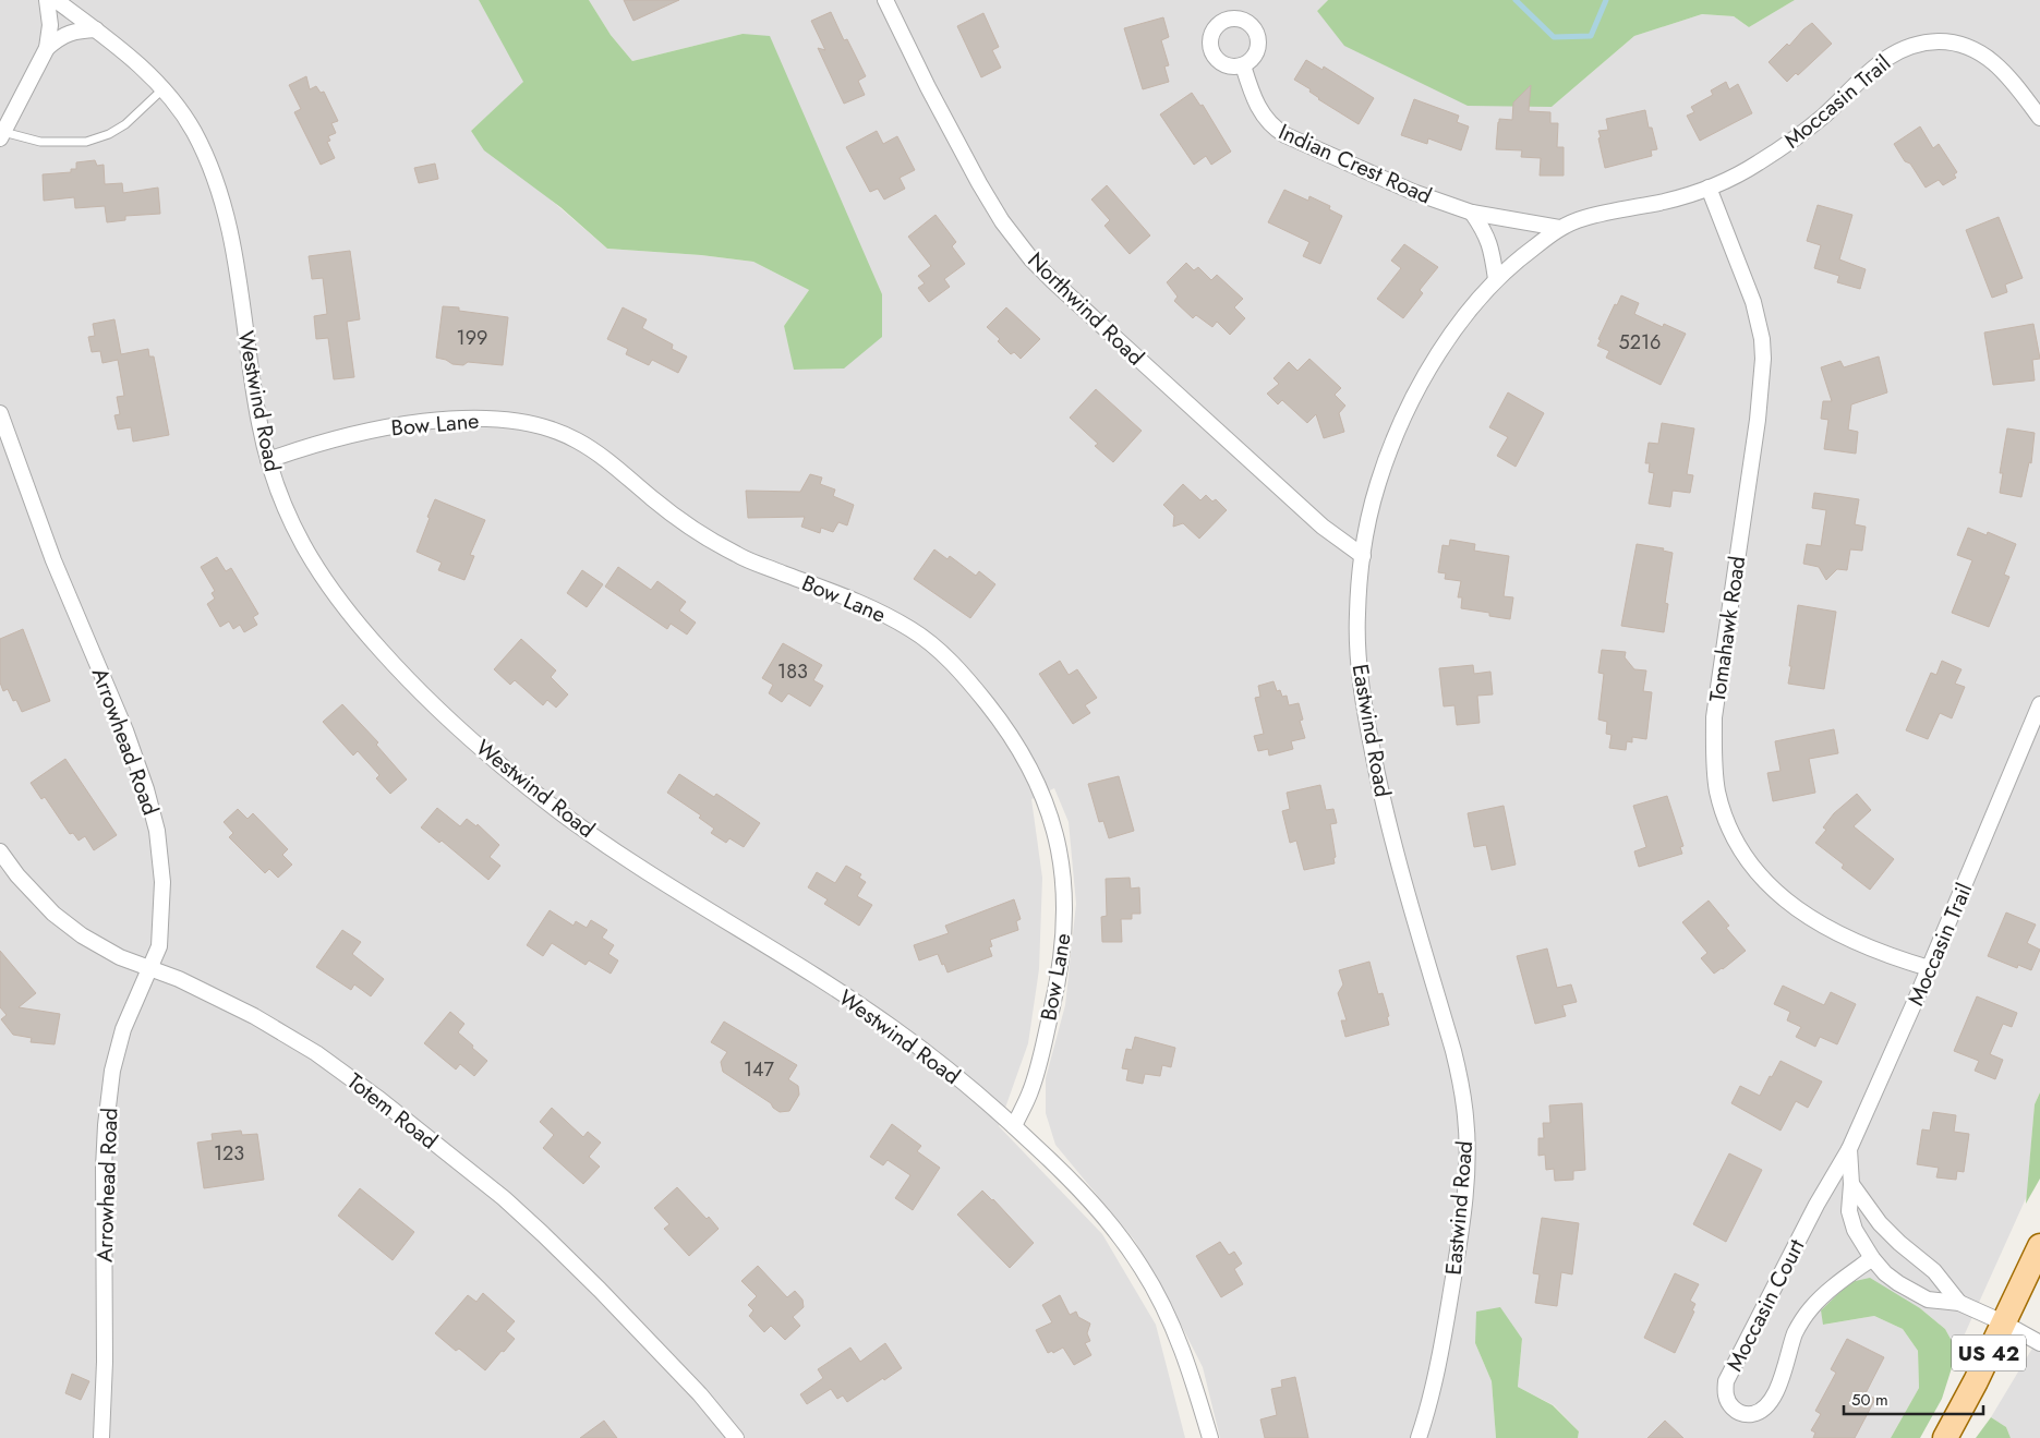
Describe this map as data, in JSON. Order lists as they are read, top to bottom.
{
  "streets": {
    "main road": ["US 42"],
    "street": [
      "Moccasin Trail",
      "Indian Crest Road",
      "Northwind Road",
      "Westwind Road",
      "Bow Lane",
      "Tomahawk Road",
      "Eastwind Road",
      "Arrowhead Road",
      "Totem Road",
      "Moccasin Court"
    ]
  },
  "crossings": [
    ["Moccasin Trail", "Tomahawk Road"],
    ["Moccasin Trail", "Eastwind Road"],
    ["Moccasin Trail", "Moccasin Court"],
    ["Moccasin Trail", "US 42"],
    ["Indian Crest Road", "Eastwind Road"],
    ["Northwind Road", "Eastwind Road"],
    ["Westwind Road", "Bow Lane"],
    ["Tomahawk Road", "Eastwind Road"],
    ["Arrowhead Road", "Totem Road"]
  ],
  "house_numbers": [
    "199",
    "5216",
    "183",
    "147",
    "123"
  ],
  "scale_bar": "50 m"
}
